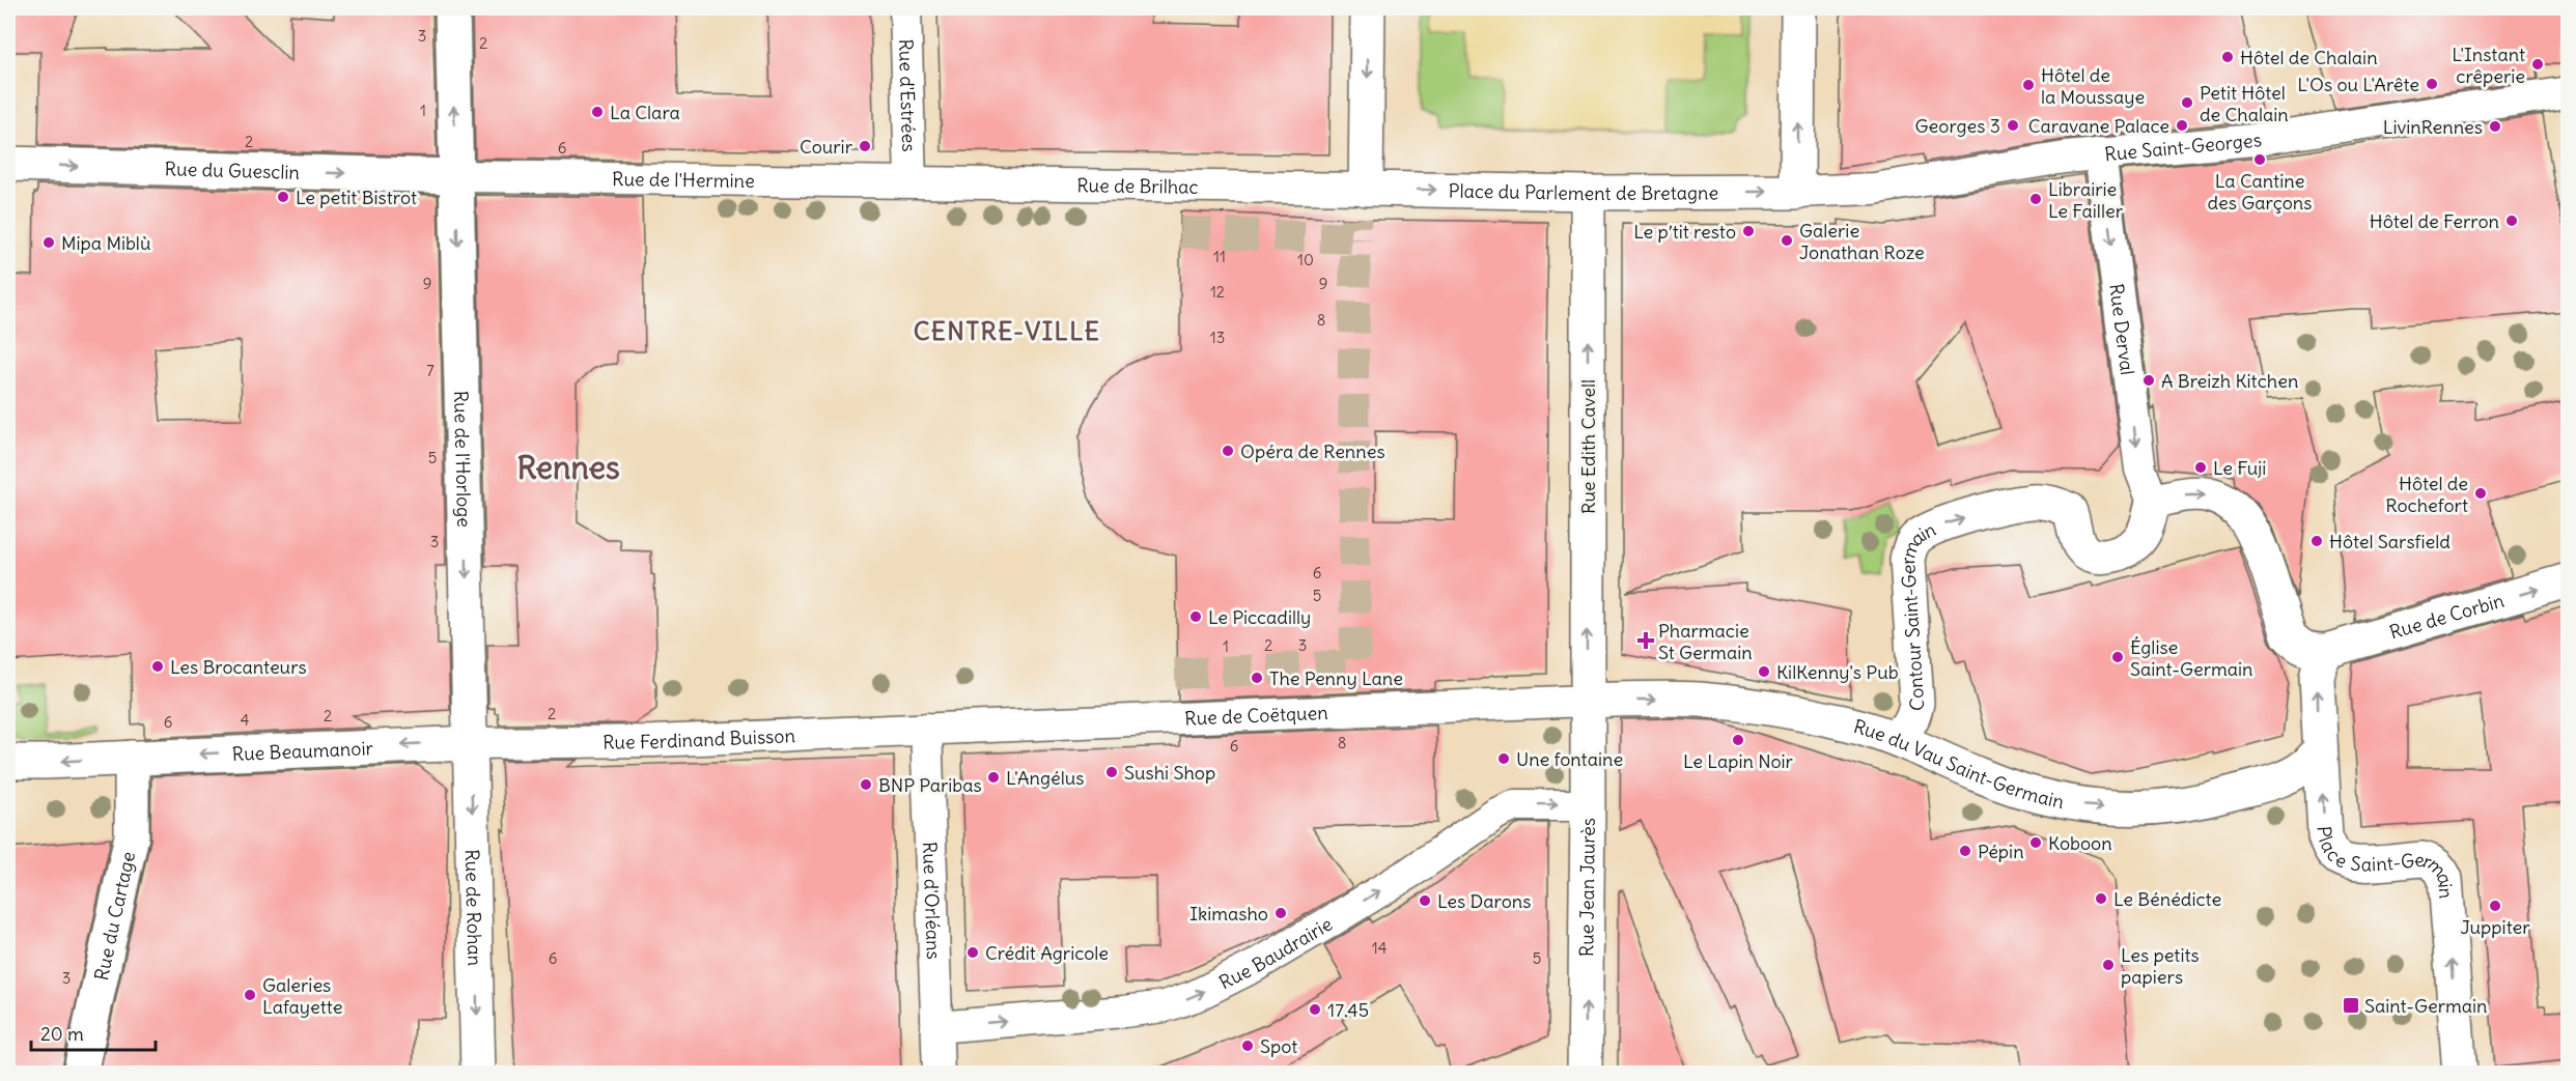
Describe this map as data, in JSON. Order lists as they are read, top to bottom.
{
  "streets": {
    "street": [
      "Rue d'Estrées",
      "Rue Saint-Georges",
      "Rue du Guesclin",
      "Rue de l'Hermine",
      "Rue de Brilhac",
      "Place du Parlement de Bretagne",
      "Rue Derval",
      "Rue Edith Cavell",
      "Rue de l'Horloge",
      "Rue de Corbin",
      "Contour Saint-Germain",
      "Rue de Coëtquen",
      "Rue Ferdinand Buisson",
      "Rue Beaumanoir",
      "Rue du Vau Saint-Germain",
      "Place Saint-Germain",
      "Rue Jean Jaurès",
      "Rue d'Orléans",
      "Rue de Rohan",
      "Rue du Cartage",
      "Rue Baudrairie"
    ]
  },
  "crossings": [
    ["Rue d'Estrées", "Rue de l'Hermine"],
    ["Rue d'Estrées", "Rue de Brilhac"],
    ["Rue Saint-Georges", "Place du Parlement de Bretagne"],
    ["Rue Saint-Georges", "Rue Derval"],
    ["Rue du Guesclin", "Rue de l'Hermine"],
    ["Rue du Guesclin", "Rue de l'Horloge"],
    ["Rue de l'Hermine", "Rue de Brilhac"],
    ["Rue de l'Hermine", "Rue de l'Horloge"],
    ["Rue de Brilhac", "Place du Parlement de Bretagne"],
    ["Place du Parlement de Bretagne", "Rue Edith Cavell"],
    ["Rue Derval", "Contour Saint-Germain"],
    ["Rue Edith Cavell", "Rue de Coëtquen"],
    ["Rue Edith Cavell", "Rue du Vau Saint-Germain"],
    ["Rue Edith Cavell", "Rue Jean Jaurès"],
    ["Rue de l'Horloge", "Rue Ferdinand Buisson"],
    ["Rue de l'Horloge", "Rue Beaumanoir"],
    ["Rue de l'Horloge", "Rue de Rohan"],
    ["Rue de Corbin", "Place Saint-Germain"],
    ["Contour Saint-Germain", "Rue du Vau Saint-Germain"],
    ["Rue de Coëtquen", "Rue Ferdinand Buisson"],
    ["Rue de Coëtquen", "Rue du Vau Saint-Germain"],
    ["Rue de Coëtquen", "Rue Jean Jaurès"],
    ["Rue de Coëtquen", "Rue d'Orléans"],
    ["Rue Ferdinand Buisson", "Rue Beaumanoir"],
    ["Rue Ferdinand Buisson", "Rue d'Orléans"],
    ["Rue Ferdinand Buisson", "Rue de Rohan"],
    ["Rue Beaumanoir", "Rue de Rohan"],
    ["Rue Beaumanoir", "Rue du Cartage"],
    ["Rue du Vau Saint-Germain", "Place Saint-Germain"],
    ["Rue du Vau Saint-Germain", "Rue Jean Jaurès"],
    ["Rue Jean Jaurès", "Rue Baudrairie"],
    ["Rue d'Orléans", "Rue Baudrairie"]
  ],
  "one_way": [
    "Rue du Guesclin",
    "Place du Parlement de Bretagne",
    "Rue Derval",
    "Rue Edith Cavell",
    "Rue de Corbin",
    "Rue Beaumanoir",
    "Rue du Vau Saint-Germain",
    "Place Saint-Germain",
    "Rue Jean Jaurès",
    "Rue de Rohan",
    "Rue Baudrairie"
  ],
  "districts": ["CENTRE-VILLE", "Rennes"],
  "places": {
    "other": [
      "Hôtel de Chalain",
      "L'Instant crêperie",
      "L'Os ou L'Arête",
      "Hôtel de la Moussaye",
      "Petit Hôtel de Chalain",
      "La Clara",
      "Georges 3",
      "Caravane Palace",
      "LivinRennes",
      "Courir",
      "La Cantine des Garçons",
      "Le petit Bistrot",
      "Librairie Le Failler",
      "Hôtel de Ferron",
      "Le p’tit resto",
      "Galerie Jonathan Roze",
      "Mipa Miblù",
      "A Breizh Kitchen",
      "Opéra de Rennes",
      "Le Fuji",
      "Hôtel de Rochefort",
      "Hôtel Sarsfield",
      "Le Piccadilly",
      "Église Saint-Germain",
      "Les Brocanteurs",
      "KilKenny's Pub",
      "The Penny Lane",
      "Le Lapin Noir",
      "Une fontaine",
      "Sushi Shop",
      "L'Angélus",
      "BNP Paribas",
      "Koboon",
      "Pépin",
      "Le Bénédicte",
      "Les Darons",
      "Juppiter",
      "Ikimasho",
      "Crédit Agricole",
      "Les petits papiers",
      "Galeries Lafayette",
      "17.45",
      "Spot"
    ],
    "health": ["Pharmacie St Germain"],
    "transit": ["Saint-Germain"]
  },
  "house_numbers": [
    "3",
    "2",
    "1",
    "2",
    "6",
    "11",
    "10",
    "9",
    "9",
    "12",
    "8",
    "13",
    "7",
    "5",
    "3",
    "6",
    "5",
    "2",
    "3",
    "1",
    "2",
    "2",
    "4",
    "6",
    "8",
    "6",
    "14",
    "6",
    "5",
    "3"
  ],
  "scale_bar": "20 m"
}
